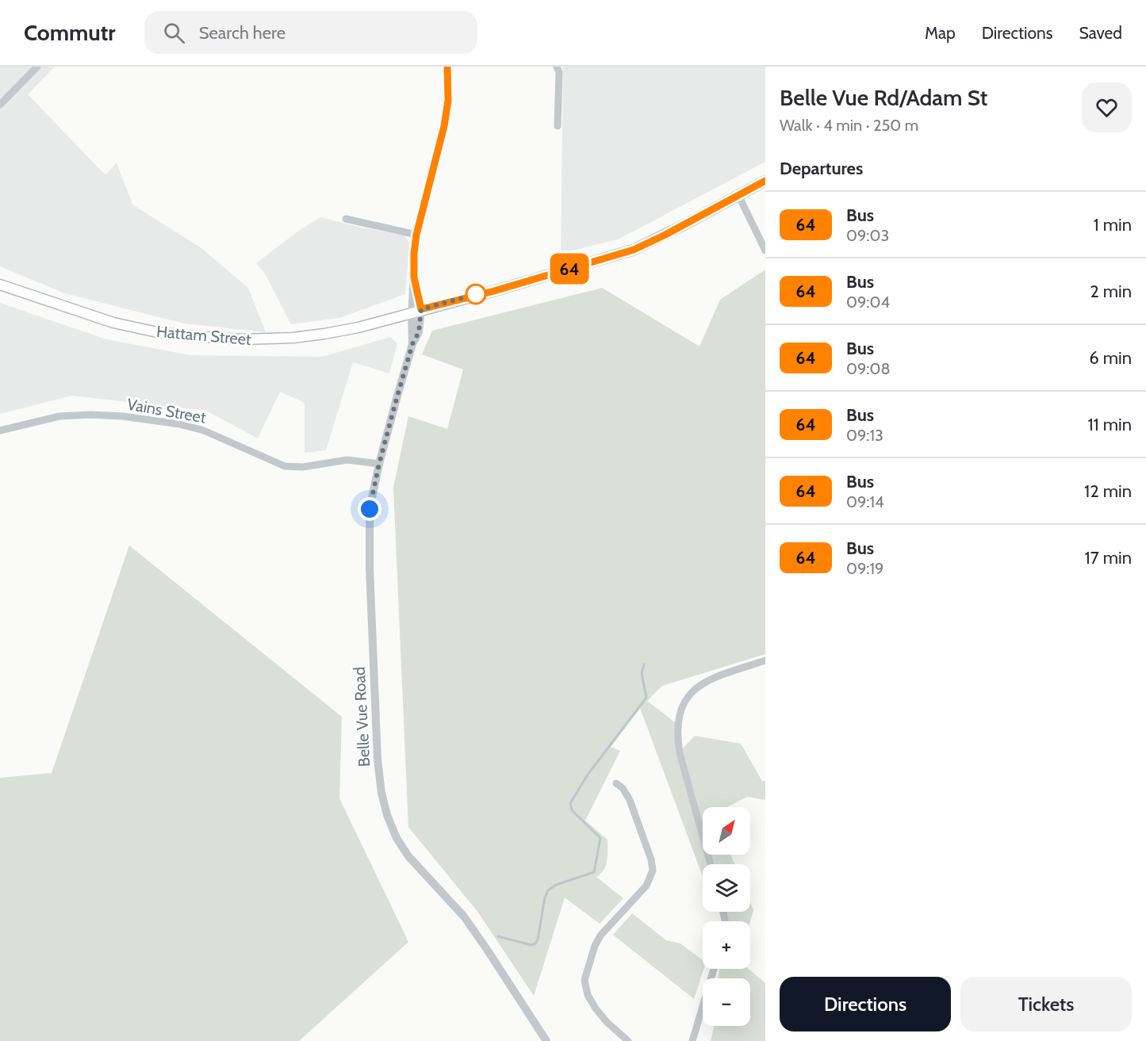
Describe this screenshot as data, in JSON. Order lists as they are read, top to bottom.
{
  "streets": {
    "main road": ["Hattam Street"],
    "street": ["Vains Street", "Belle Vue Road"]
  },
  "crossings": [
    ["Hattam Street", "Belle Vue Road"],
    ["Vains Street", "Belle Vue Road"]
  ],
  "lines": ["bus line 64"],
  "north": "top right",
  "page": {
    "header": "Commutr",
    "search": "Search here",
    "nav": ["Map", "Directions", "Saved"],
    "on_map": "64",
    "heading": [
      ["Belle Vue Rd/Adam St", "Walk · 4 min · 250 m"],
      "Departures"
    ],
    "list": [
      {
        "mark": "64",
        "name": "Bus",
        "note": "09:03",
        "value": "1 min"
      },
      {
        "mark": "64",
        "name": "Bus",
        "note": "09:04",
        "value": "2 min"
      },
      {
        "mark": "64",
        "name": "Bus",
        "note": "09:08",
        "value": "6 min"
      },
      {
        "mark": "64",
        "name": "Bus",
        "note": "09:13",
        "value": "11 min"
      },
      {
        "mark": "64",
        "name": "Bus",
        "note": "09:14",
        "value": "12 min"
      },
      {
        "mark": "64",
        "name": "Bus",
        "note": "09:19",
        "value": "17 min"
      }
    ],
    "map_buttons": ["+", "−"],
    "buttons": ["Directions", "Tickets"]
  }
}
